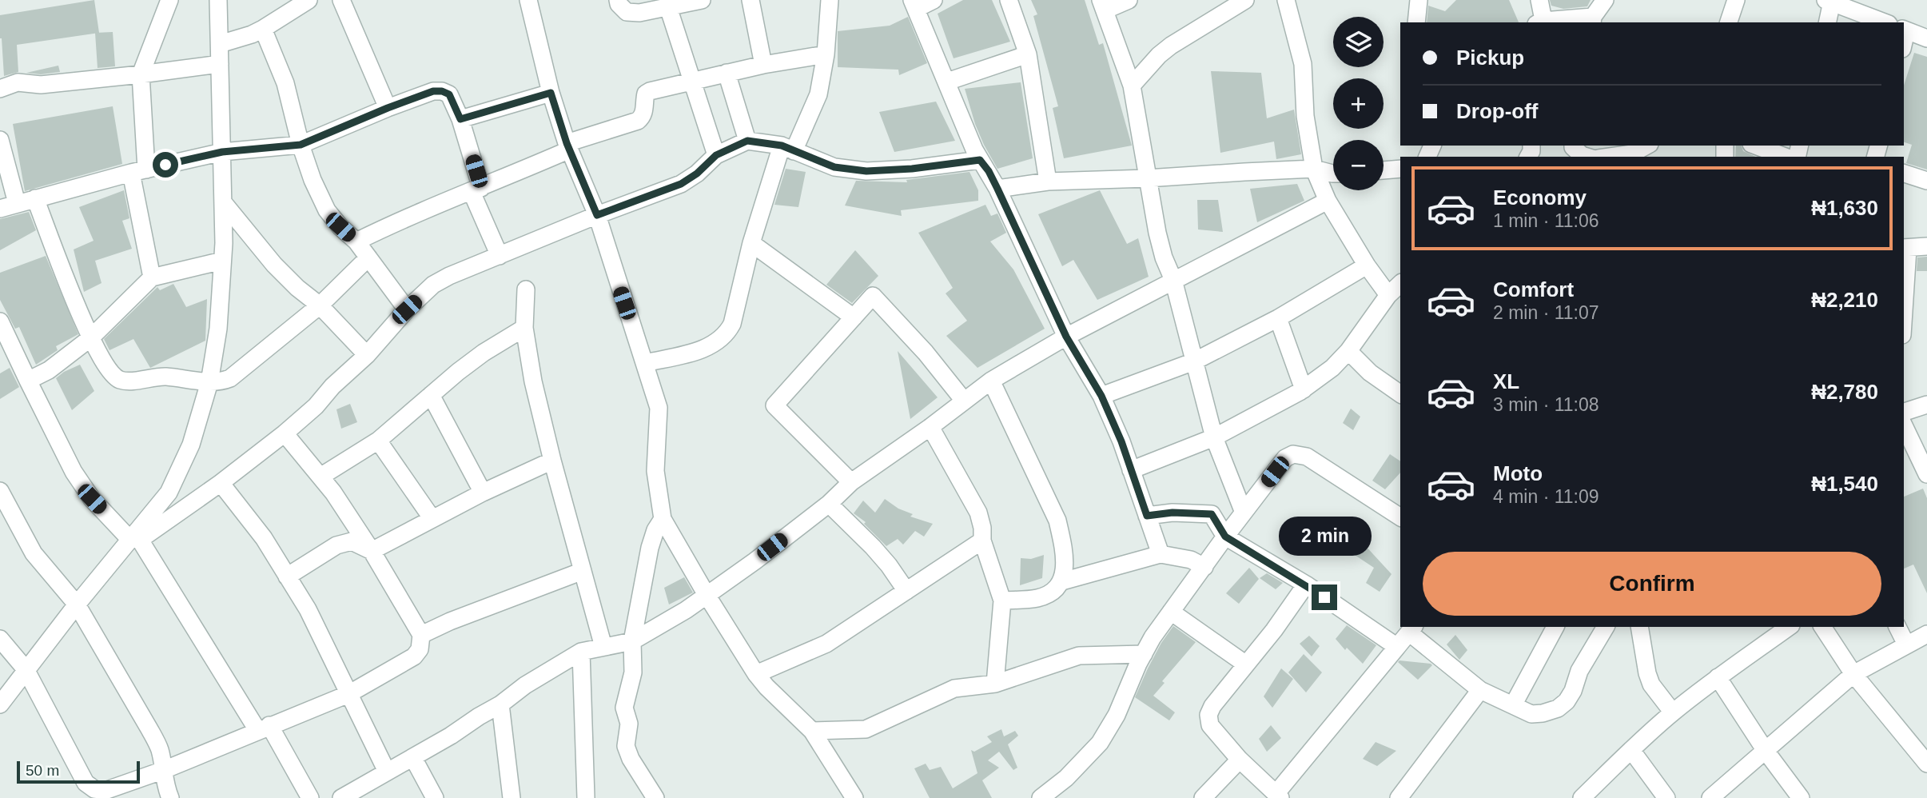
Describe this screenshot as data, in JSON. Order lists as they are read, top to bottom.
{
  "scale_bar": "50 m",
  "page": {
    "map_buttons": ["+", "−"],
    "banner": ["Pickup", "Drop-off"],
    "list": [
      {
        "name": "Economy",
        "note": "1 min · 11:06",
        "value": "₦1,630"
      },
      {
        "name": "Comfort",
        "note": "2 min · 11:07",
        "value": "₦2,210"
      },
      {
        "name": "XL",
        "note": "3 min · 11:08",
        "value": "₦2,780"
      },
      {
        "name": "Moto",
        "note": "4 min · 11:09",
        "value": "₦1,540"
      }
    ],
    "bubble": "2 min",
    "buttons": "Confirm",
    "scale": "50 m"
  }
}
